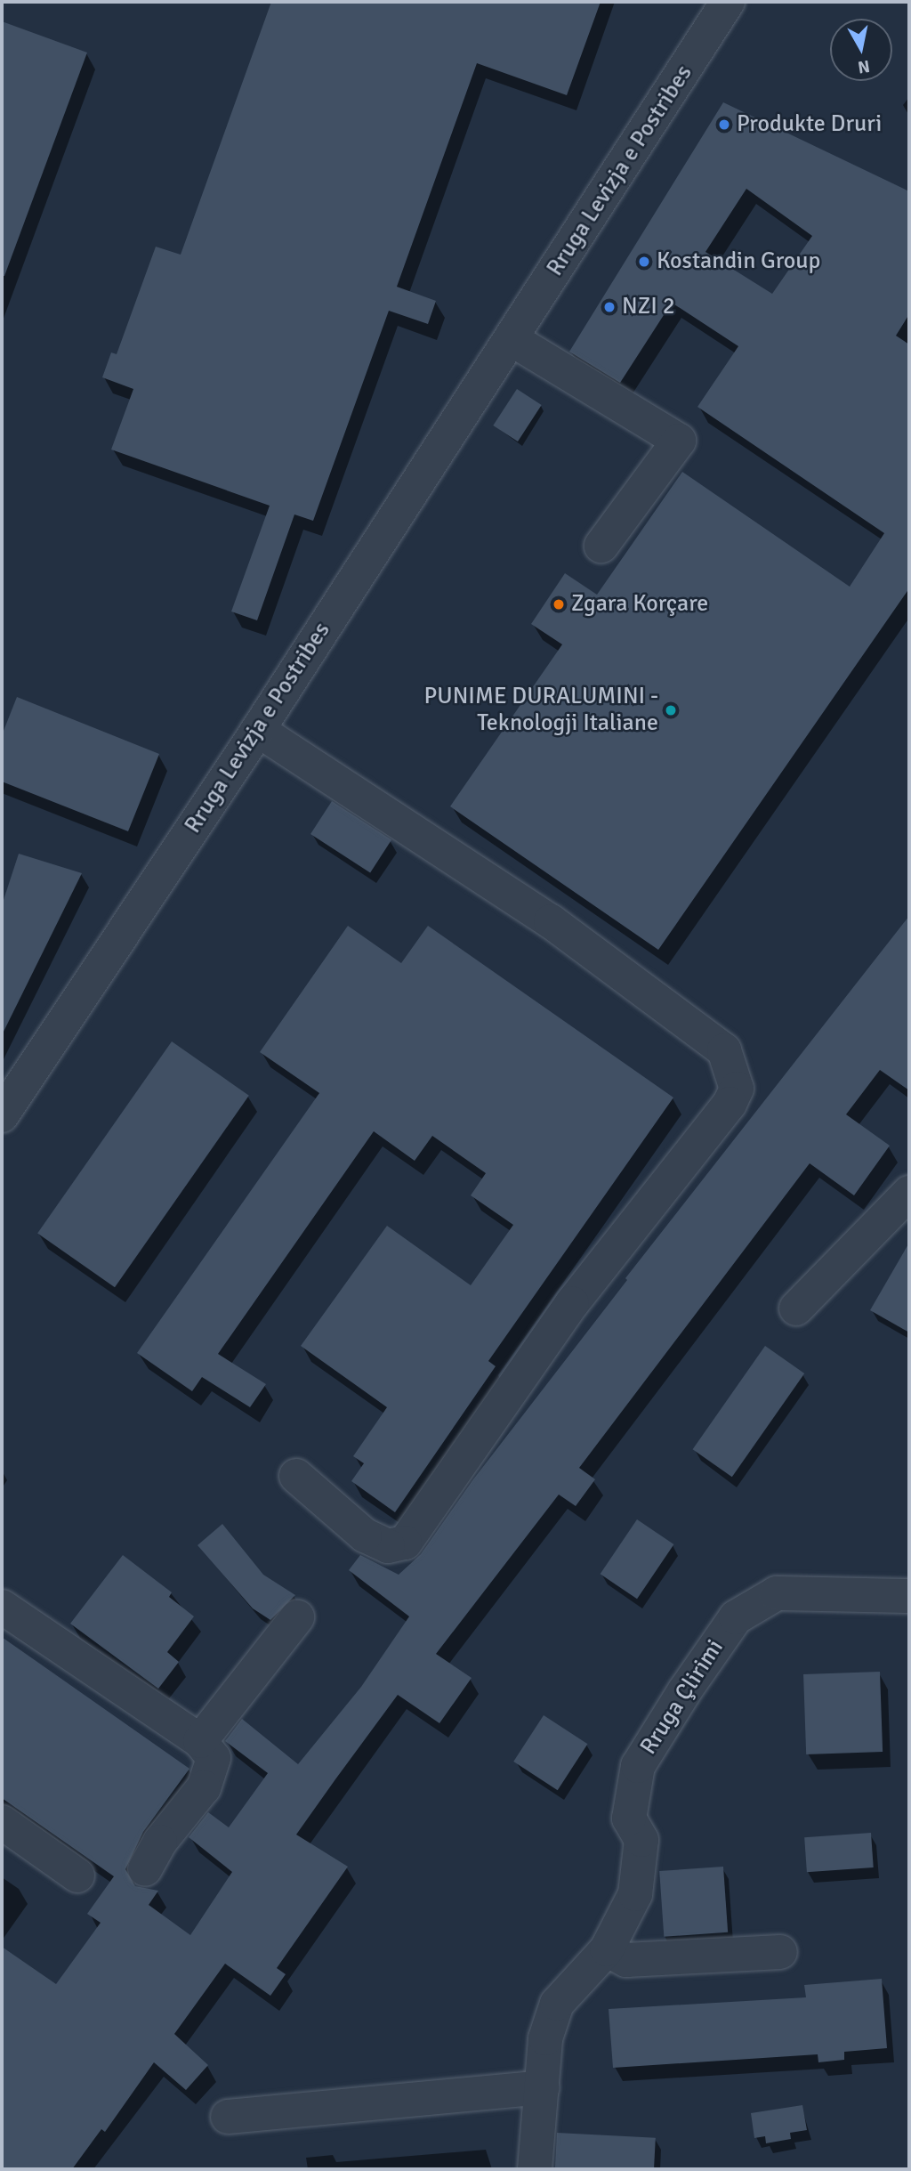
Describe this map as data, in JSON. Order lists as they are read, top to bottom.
{
  "streets": {
    "street": ["Rruga Levizja e Postribes", "Rruga Çlirimi"]
  },
  "places": [
    "Produkte Druri",
    "Kostandin Group",
    "NZI 2",
    "Zgara Korçare",
    "PUNIME DURALUMINI - Teknologji Italiane"
  ],
  "north": "bottom"
}
